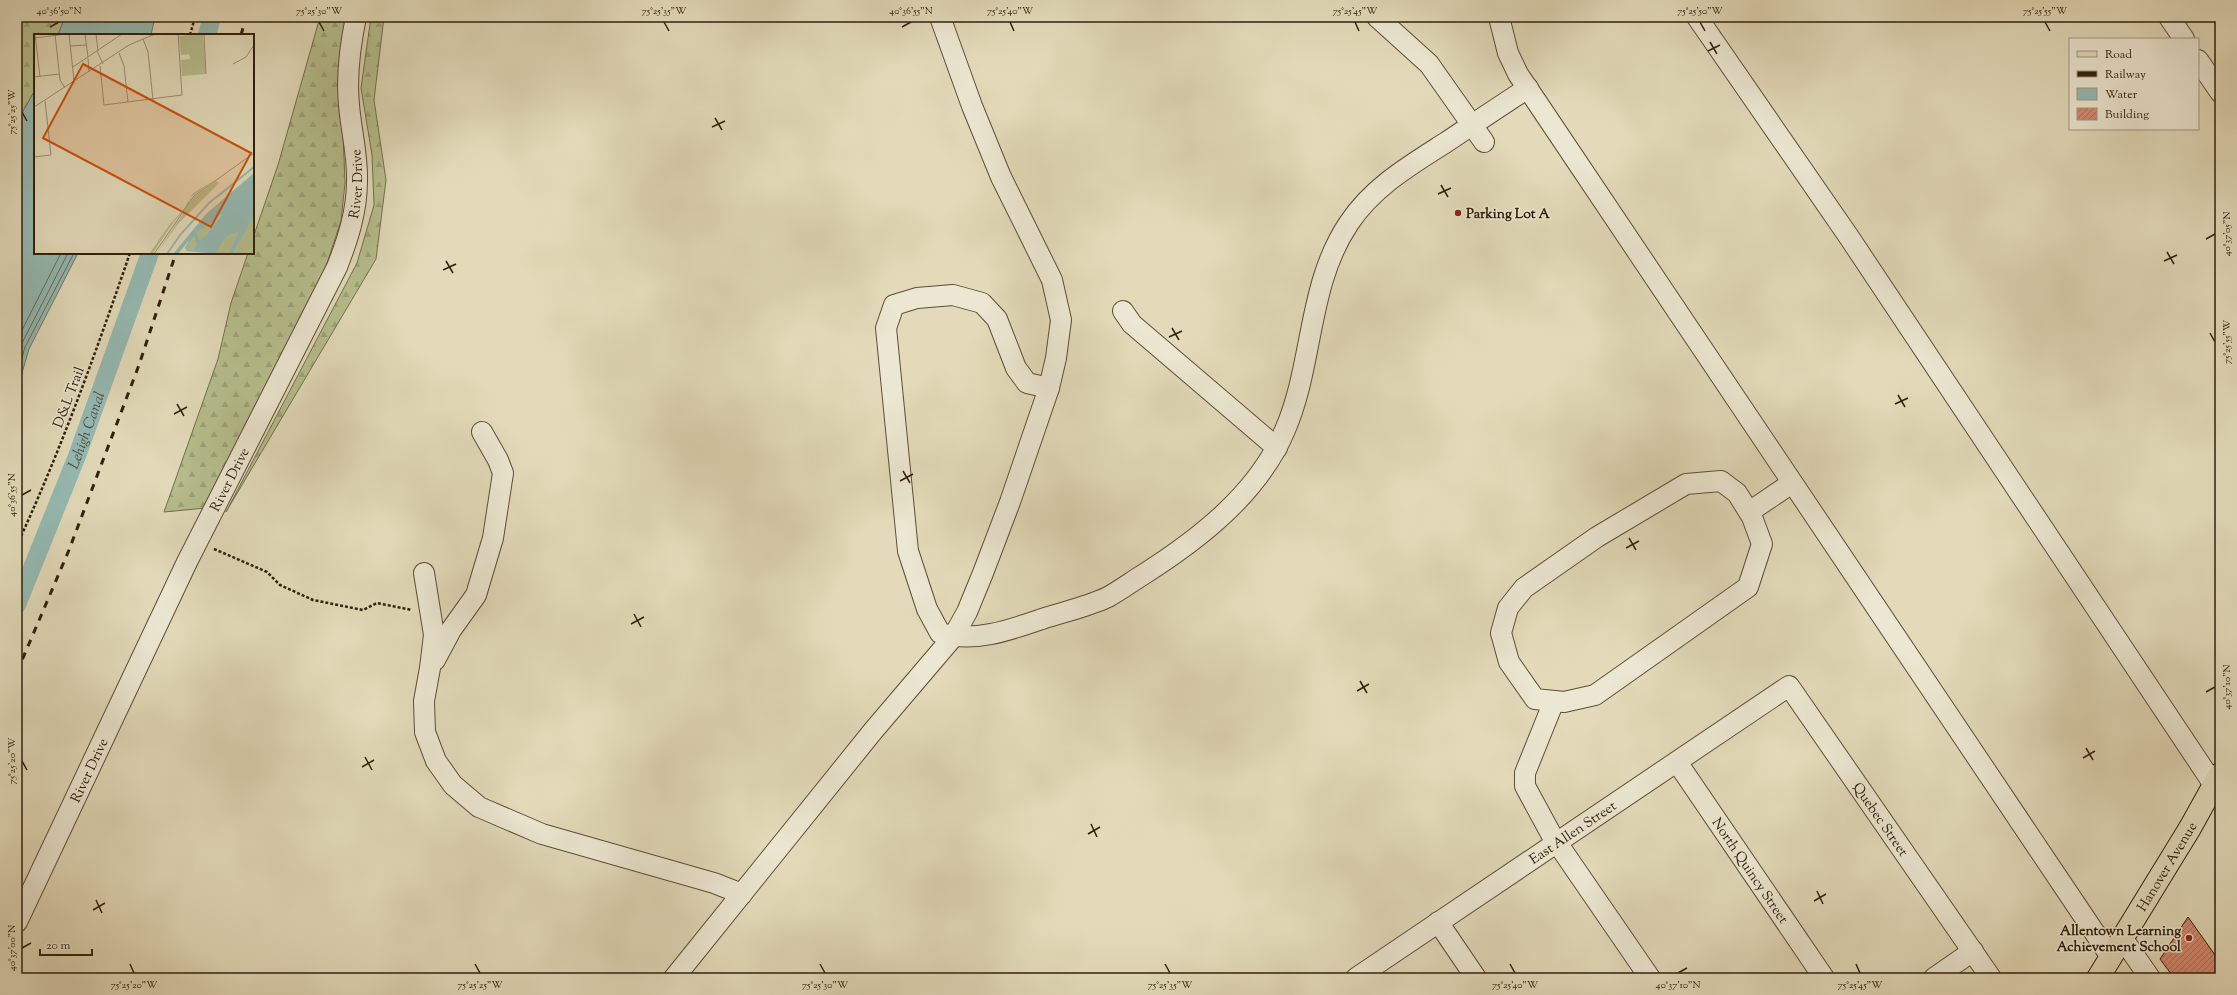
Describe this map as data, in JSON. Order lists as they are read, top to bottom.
{
  "streets": {
    "main road": ["Hanover Avenue"],
    "street": [
      "River Drive",
      "Quebec Street",
      "East Allen Street",
      "North Quincy Street"
    ],
    "path": ["D&L Trail"]
  },
  "crossings": [
    ["Quebec Street", "East Allen Street"],
    ["East Allen Street", "North Quincy Street"]
  ],
  "water": ["Lehigh Canal"],
  "places": ["Parking Lot A", "Allentown Learning Achievement School"],
  "legend": [
    "Road",
    "Railway",
    "Water",
    "Building"
  ],
  "scale_bar": "20 m",
  "coordinates": [
    "40°36'50\"N",
    "75°25'30\"W",
    "75°25'35\"W",
    "40°36'55\"N",
    "75°25'40\"W",
    "75°25'45\"W",
    "75°25'50\"W",
    "75°25'55\"W",
    "75°25'25\"W",
    "40°37'05\"N",
    "40°37'10\"N",
    "75°25'20\"W",
    "40°37'00\"N"
  ]
}
